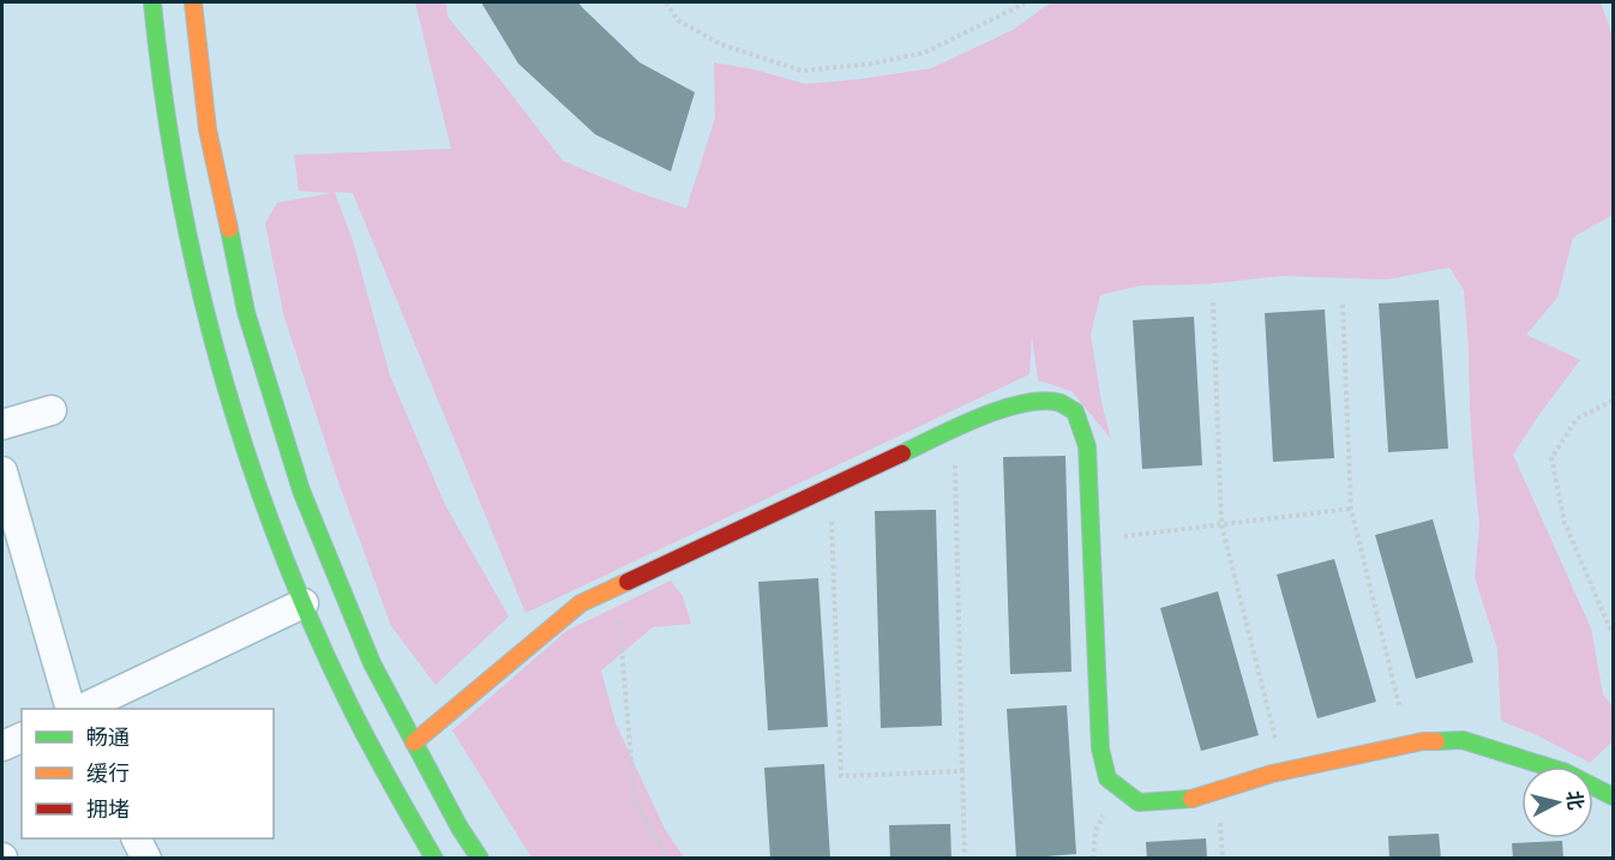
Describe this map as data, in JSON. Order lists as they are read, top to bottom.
{
  "legend": ["畅通", "缓行", "拥堵"],
  "north": "right"
}
